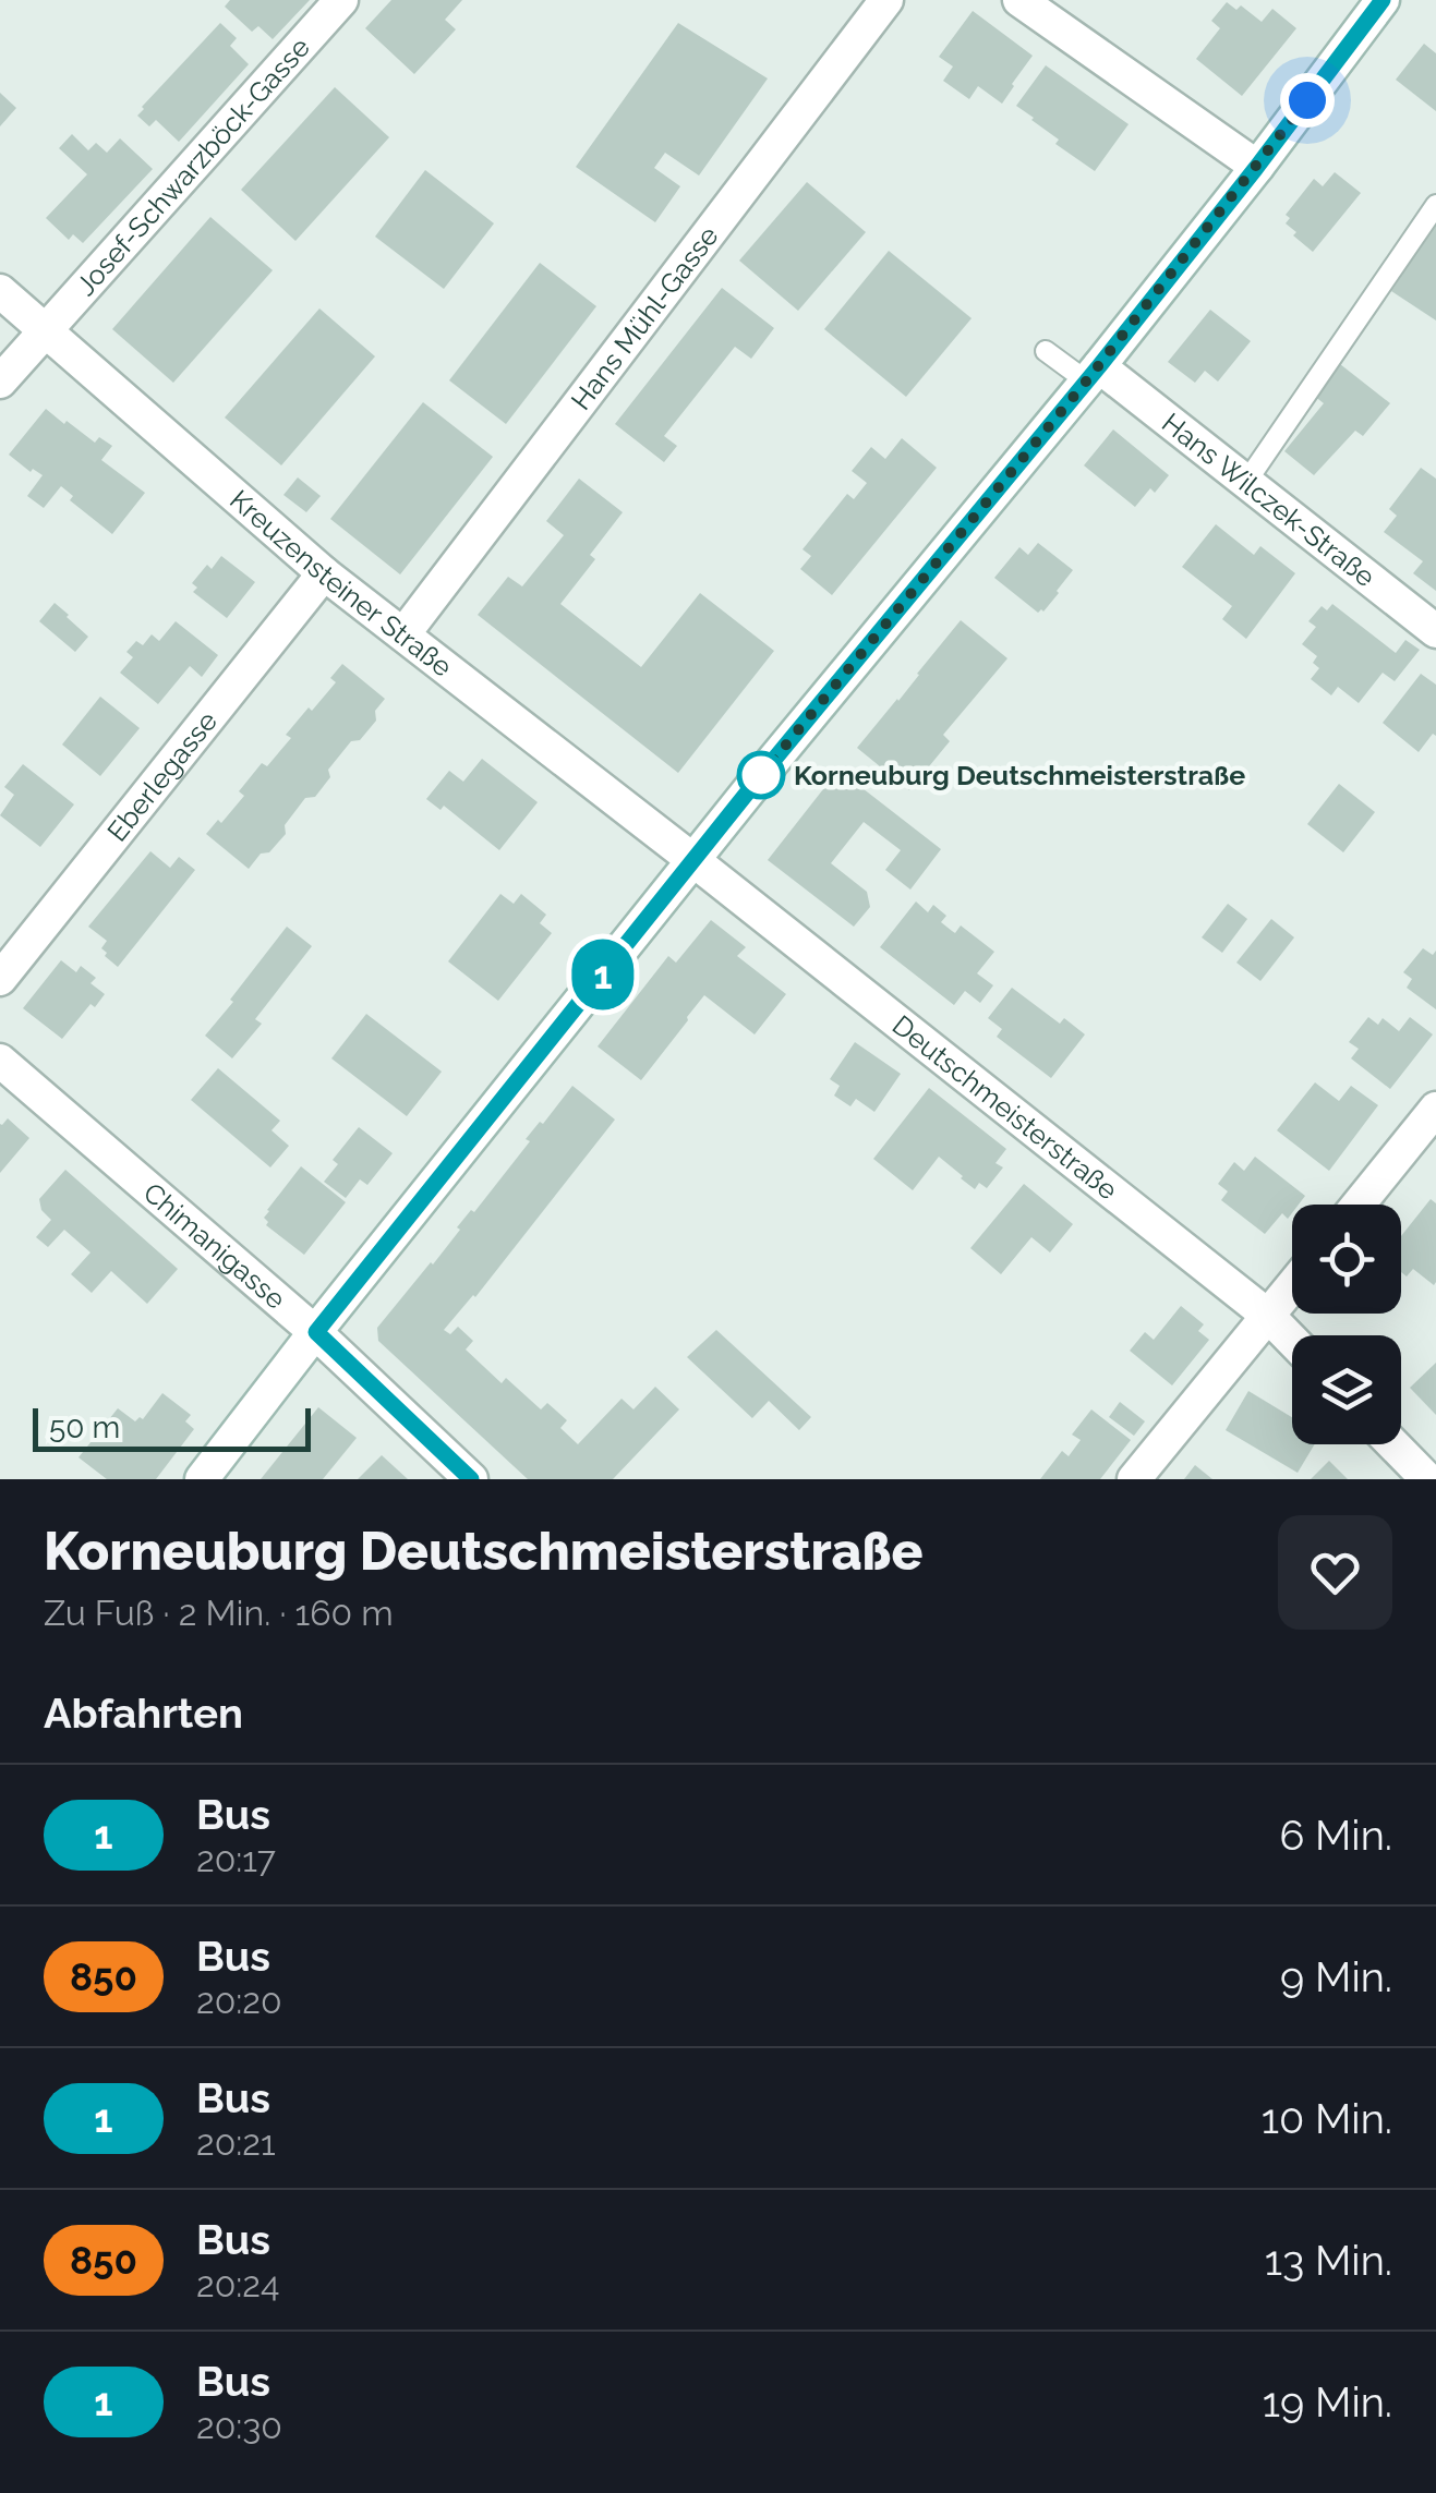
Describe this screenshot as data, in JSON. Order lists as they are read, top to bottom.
{
  "streets": {
    "street": [
      "Josef-Schwarzböck-Gasse",
      "Hans Mühl-Gasse",
      "Hans Wilczek-Straße",
      "Kreuzensteiner Straße",
      "Eberlegasse",
      "Deutschmeisterstraße",
      "Chimanigasse"
    ]
  },
  "crossings": [
    ["Josef-Schwarzböck-Gasse", "Kreuzensteiner Straße"],
    ["Hans Mühl-Gasse", "Kreuzensteiner Straße"],
    ["Kreuzensteiner Straße", "Eberlegasse"],
    ["Kreuzensteiner Straße", "Deutschmeisterstraße"]
  ],
  "places": ["Korneuburg Deutschmeisterstraße"],
  "lines": ["bus line 1"],
  "scale_bar": "50 m",
  "page": {
    "on_map": "1",
    "scale": "50 m",
    "heading": [
      ["Korneuburg Deutschmeisterstraße", "Zu Fuß · 2 Min. · 160 m"],
      "Abfahrten"
    ],
    "list": [
      {
        "mark": "1",
        "name": "Bus",
        "note": "20:17",
        "value": "6 Min."
      },
      {
        "mark": "850",
        "name": "Bus",
        "note": "20:20",
        "value": "9 Min."
      },
      {
        "mark": "1",
        "name": "Bus",
        "note": "20:21",
        "value": "10 Min."
      },
      {
        "mark": "850",
        "name": "Bus",
        "note": "20:24",
        "value": "13 Min."
      },
      {
        "mark": "1",
        "name": "Bus",
        "note": "20:30",
        "value": "19 Min."
      }
    ]
  }
}
